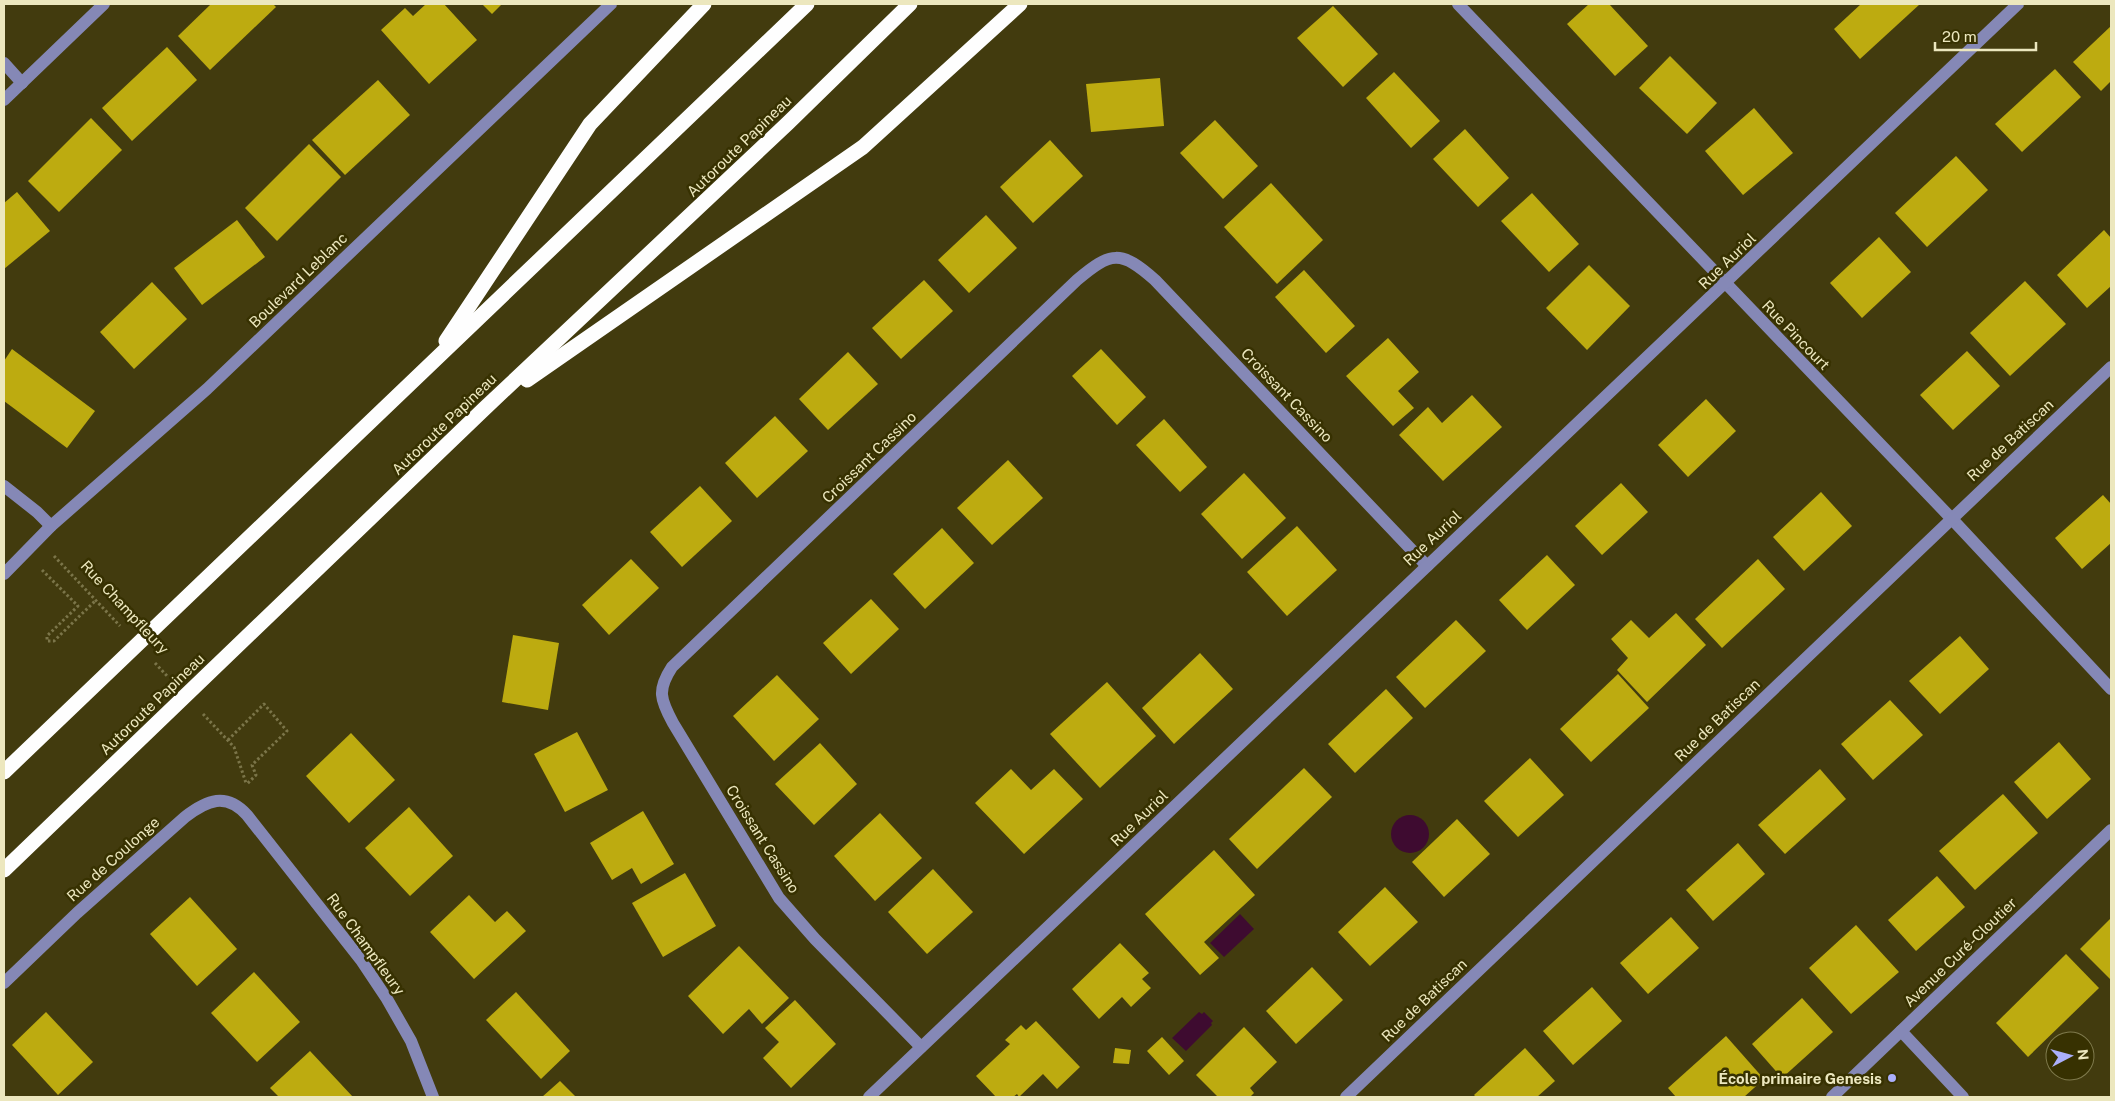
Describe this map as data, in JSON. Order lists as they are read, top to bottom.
{
  "streets": {
    "highway": ["Autoroute Papineau"],
    "street": [
      "Rue Auriol",
      "Boulevard Leblanc",
      "Rue Pincourt",
      "Croissant Cassino",
      "Rue de Batiscan",
      "Rue Champfleury",
      "Rue de Coulonge",
      "Avenue Curé-Cloutier"
    ]
  },
  "crossings": [
    ["Rue Auriol", "Rue Pincourt"],
    ["Rue Auriol", "Croissant Cassino"],
    ["Rue Pincourt", "Rue de Batiscan"],
    ["Rue Champfleury", "Rue de Coulonge"]
  ],
  "places": ["École primaire Genesis"],
  "scale_bar": "20 m",
  "north": "right"
}
